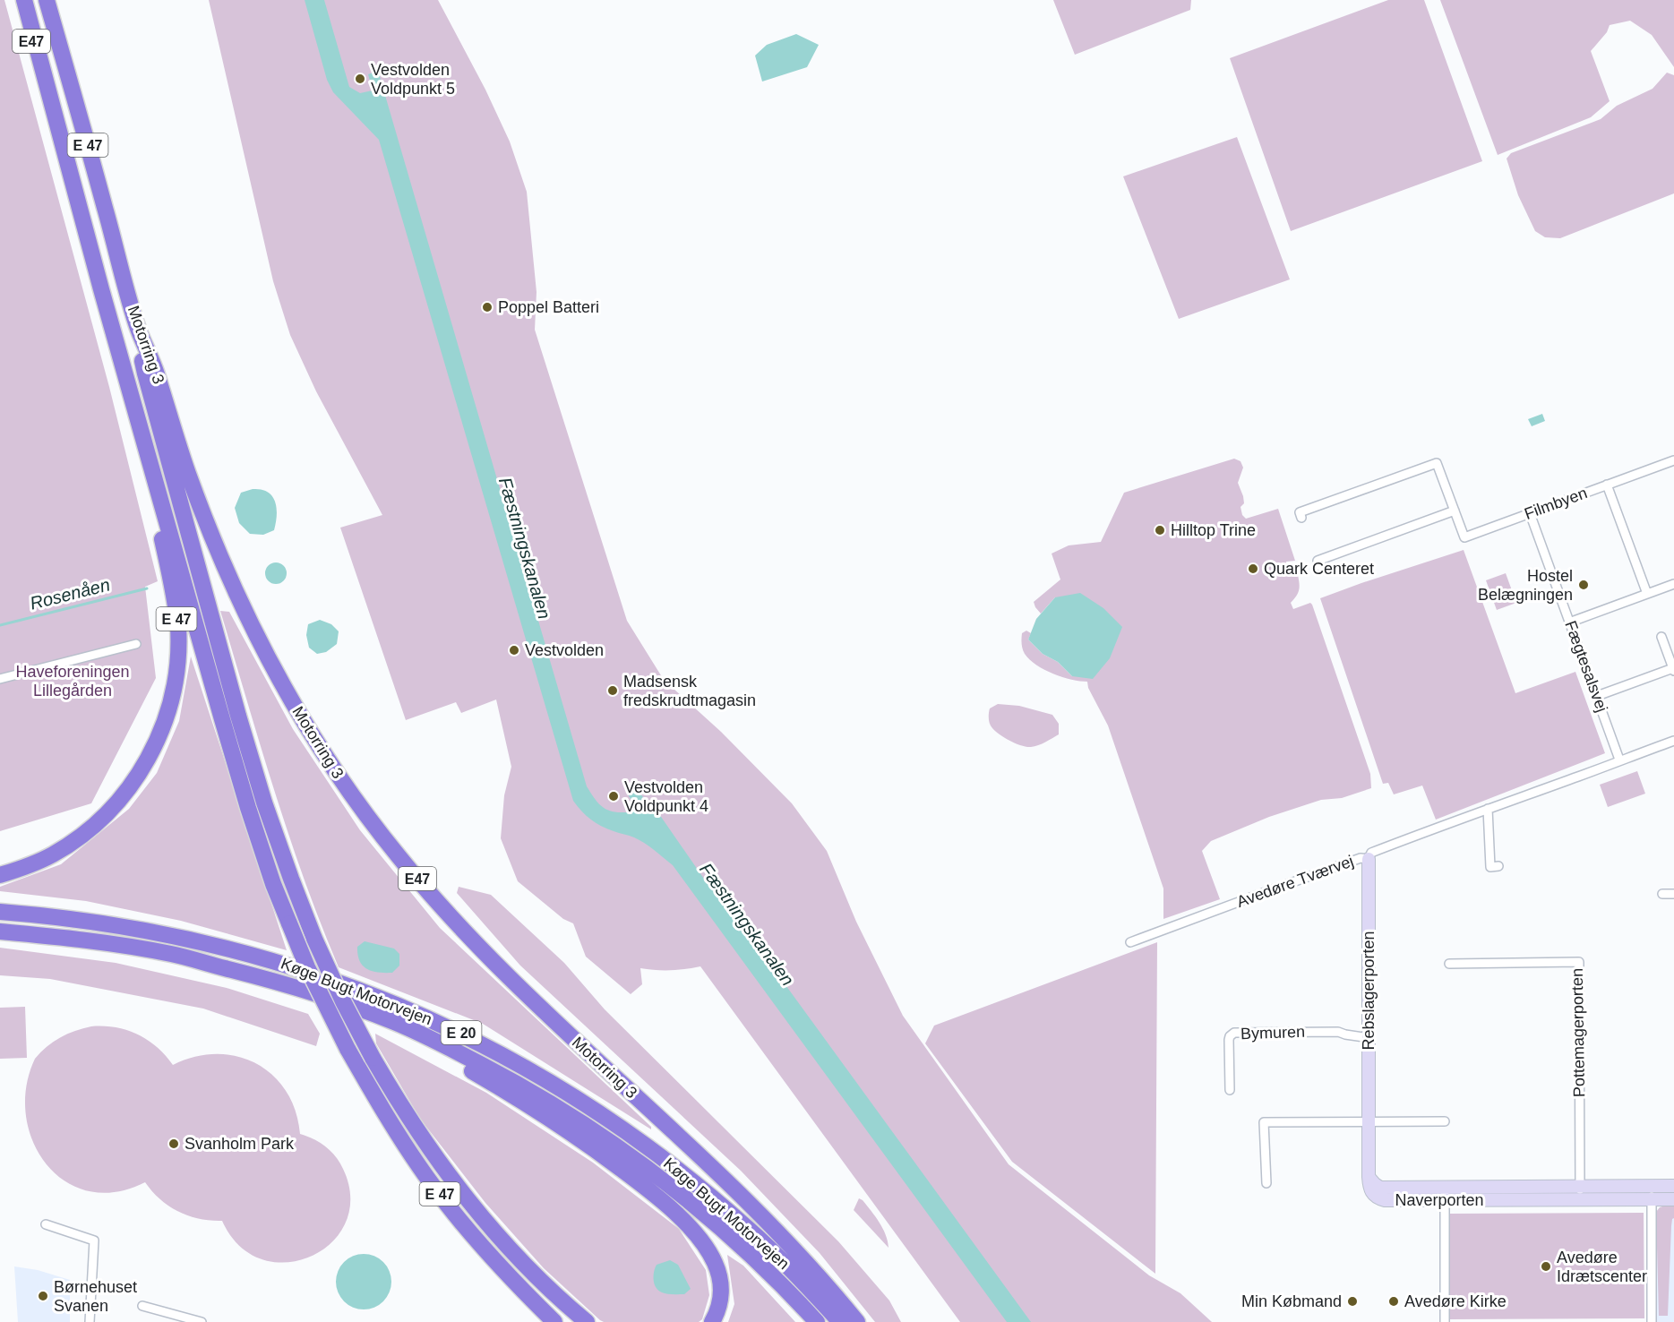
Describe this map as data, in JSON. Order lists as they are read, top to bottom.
{
  "streets": {
    "highway": [
      "E47",
      "E 47",
      "Motorring 3",
      "Køge Bugt Motorvejen",
      "E 20"
    ],
    "street": [
      "Filmbyen",
      "Fægtesalsvej",
      "Avedøre Tværvej",
      "Rebslagerporten",
      "Bymuren",
      "Pottemagerporten",
      "Naverporten"
    ]
  },
  "crossings": [
    ["E47", "Motorring 3"],
    ["E 47", "Motorring 3"],
    ["Filmbyen", "Fægtesalsvej"],
    ["Fægtesalsvej", "Avedøre Tværvej"],
    ["Avedøre Tværvej", "Rebslagerporten"],
    ["Rebslagerporten", "Bymuren"],
    ["Rebslagerporten", "Naverporten"],
    ["Pottemagerporten", "Naverporten"]
  ],
  "water": ["Fæstningskanalen", "Rosenåen"],
  "parks": ["Haveforeningen Lillegården"],
  "places": [
    "Vestvolden Voldpunkt 5",
    "Poppel Batteri",
    "Hilltop Trine",
    "Quark Centeret",
    "Hostel Belægningen",
    "Vestvolden",
    "Madsensk fredskrudtmagasin",
    "Vestvolden Voldpunkt 4",
    "Svanholm Park",
    "Avedøre Idrætscenter",
    "Børnehuset Svanen",
    "Min Købmand",
    "Avedøre Kirke"
  ]
}
